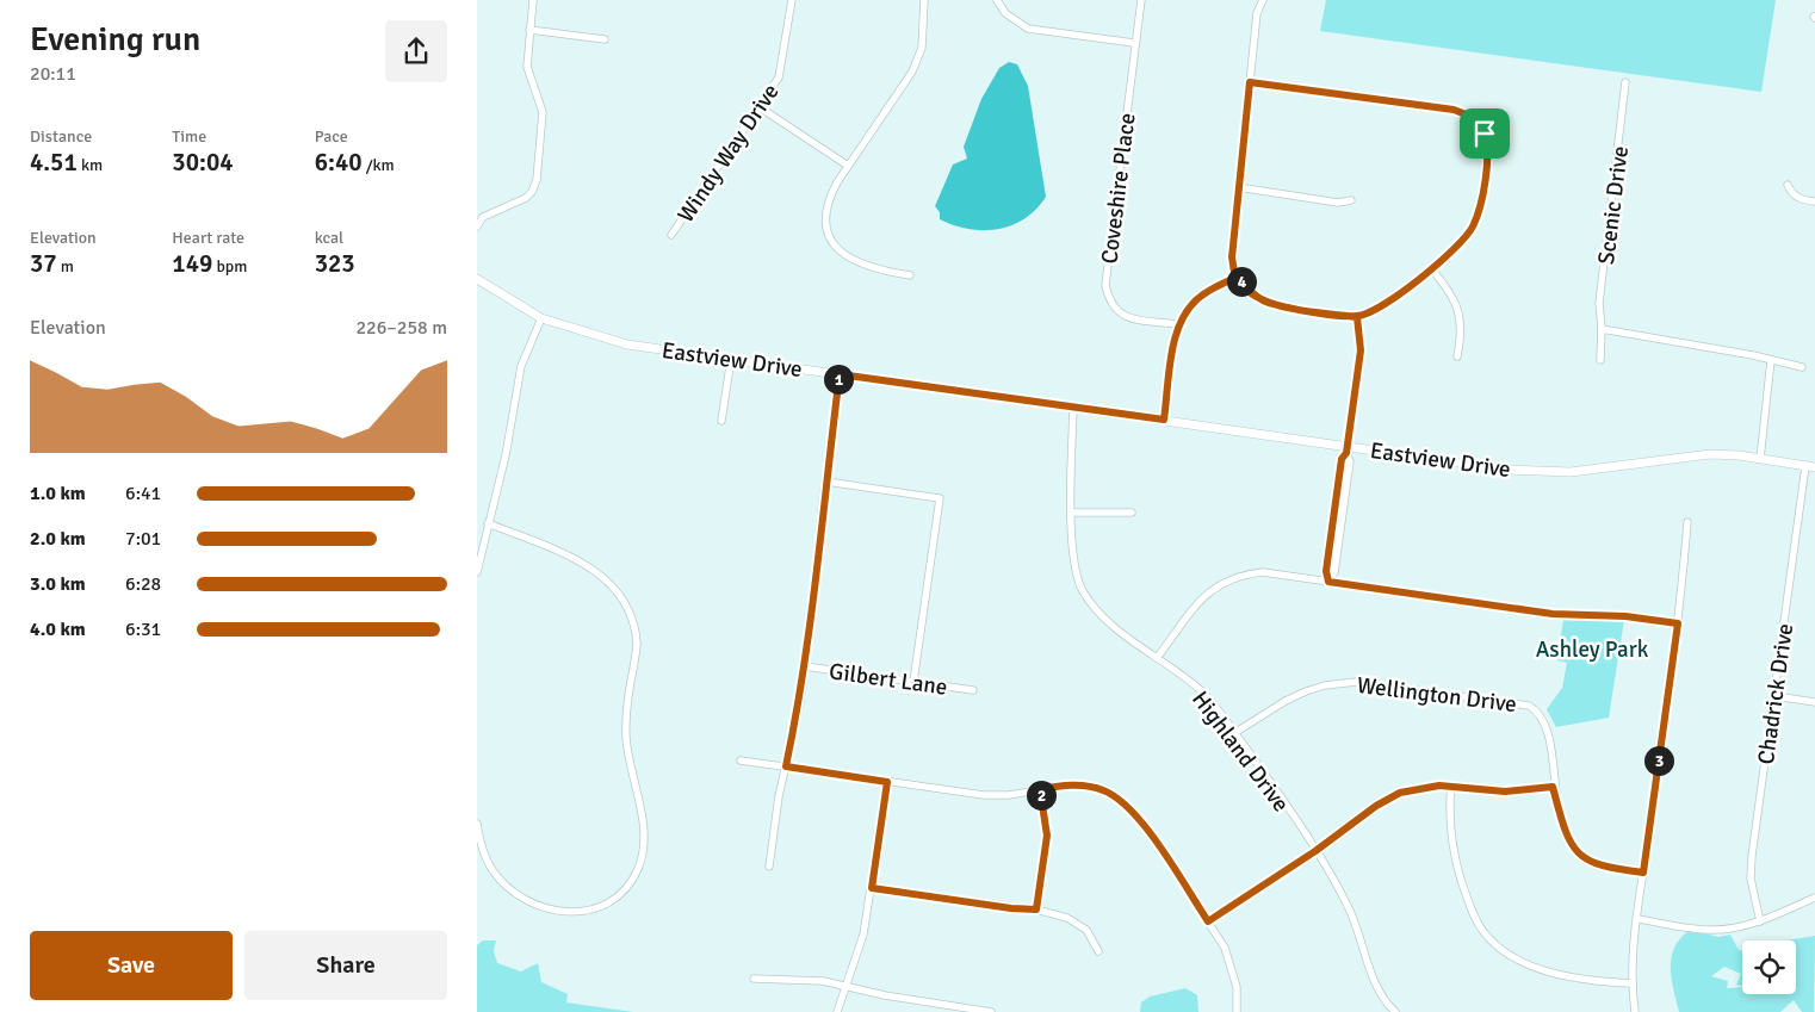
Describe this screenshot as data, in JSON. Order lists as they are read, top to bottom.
{
  "streets": {
    "street": [
      "Windy Way Drive",
      "Coveshire Place",
      "Scenic Drive",
      "Eastview Drive",
      "Gilbert Lane",
      "Wellington Drive",
      "Chadrick Drive",
      "Highland Drive"
    ]
  },
  "crossings": [
    ["Eastview Drive", "Chadrick Drive"],
    ["Eastview Drive", "Highland Drive"],
    ["Wellington Drive", "Highland Drive"]
  ],
  "parks": ["Ashley Park"],
  "page": {
    "heading": ["Evening run", "20:11"],
    "stats": [
      ["Distance", "4.51 km"],
      ["Time", "30:04"],
      ["Pace", "6:40 /km"],
      ["Elevation", "37 m"],
      ["Heart rate", "149 bpm"],
      ["kcal", "323"]
    ],
    "pins": [
      "4",
      "1",
      "3",
      "2"
    ],
    "chart": ["Elevation", "226–258 m"],
    "list": [
      {
        "name": "1.0 km",
        "note": "6:41"
      },
      {
        "name": "2.0 km",
        "note": "7:01"
      },
      {
        "name": "3.0 km",
        "note": "6:28"
      },
      {
        "name": "4.0 km",
        "note": "6:31"
      }
    ],
    "buttons": ["Save", "Share"]
  }
}
